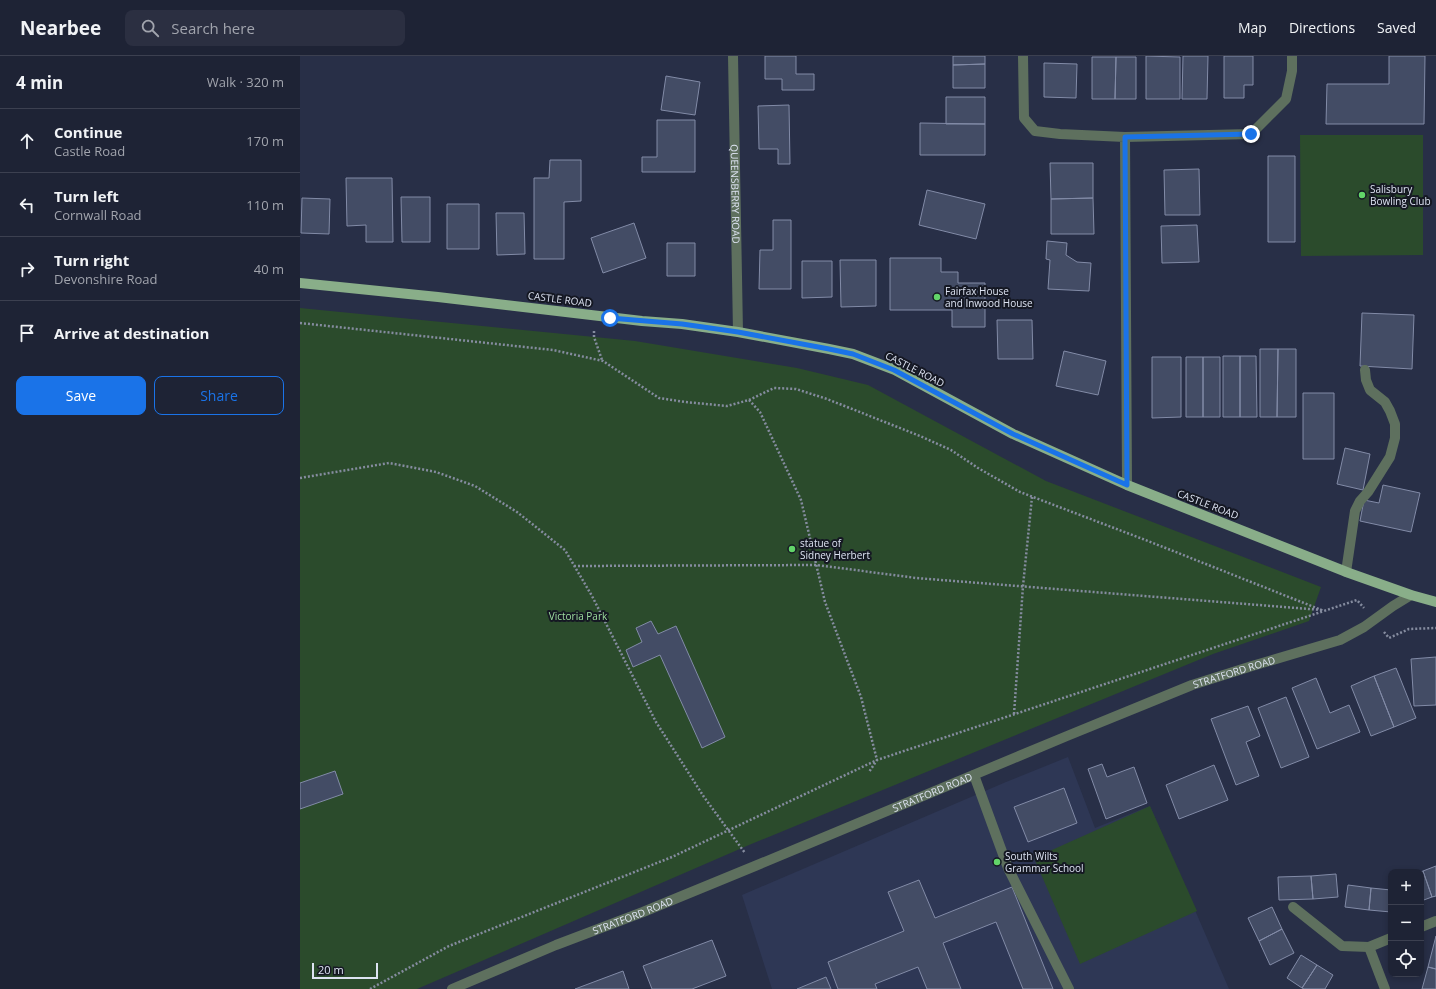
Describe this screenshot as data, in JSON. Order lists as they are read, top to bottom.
{
  "streets": {
    "main road": ["CASTLE ROAD"],
    "street": ["QUEENSBERRY ROAD", "STRATFORD ROAD"]
  },
  "crossings": [
    ["QUEENSBERRY ROAD", "CASTLE ROAD"],
    ["CASTLE ROAD", "STRATFORD ROAD"]
  ],
  "parks": ["Victoria Park"],
  "places": [
    "Salisbury Bowling Club",
    "Fairfax House and Inwood House",
    "statue of Sidney Herbert",
    "South Wilts Grammar School"
  ],
  "scale_bar": "20 m",
  "page": {
    "header": "Nearbee",
    "search": "Search here",
    "nav": ["Map", "Directions", "Saved"],
    "heading": ["4 min", "Walk · 320 m"],
    "list": [
      ["Continue", "Castle Road", "170 m"],
      ["Turn left", "Cornwall Road", "110 m"],
      ["Turn right", "Devonshire Road", "40 m"],
      "Arrive at destination"
    ],
    "buttons": ["Save", "Share"],
    "map_buttons": ["+", "−"],
    "scale": "20 m"
  }
}
